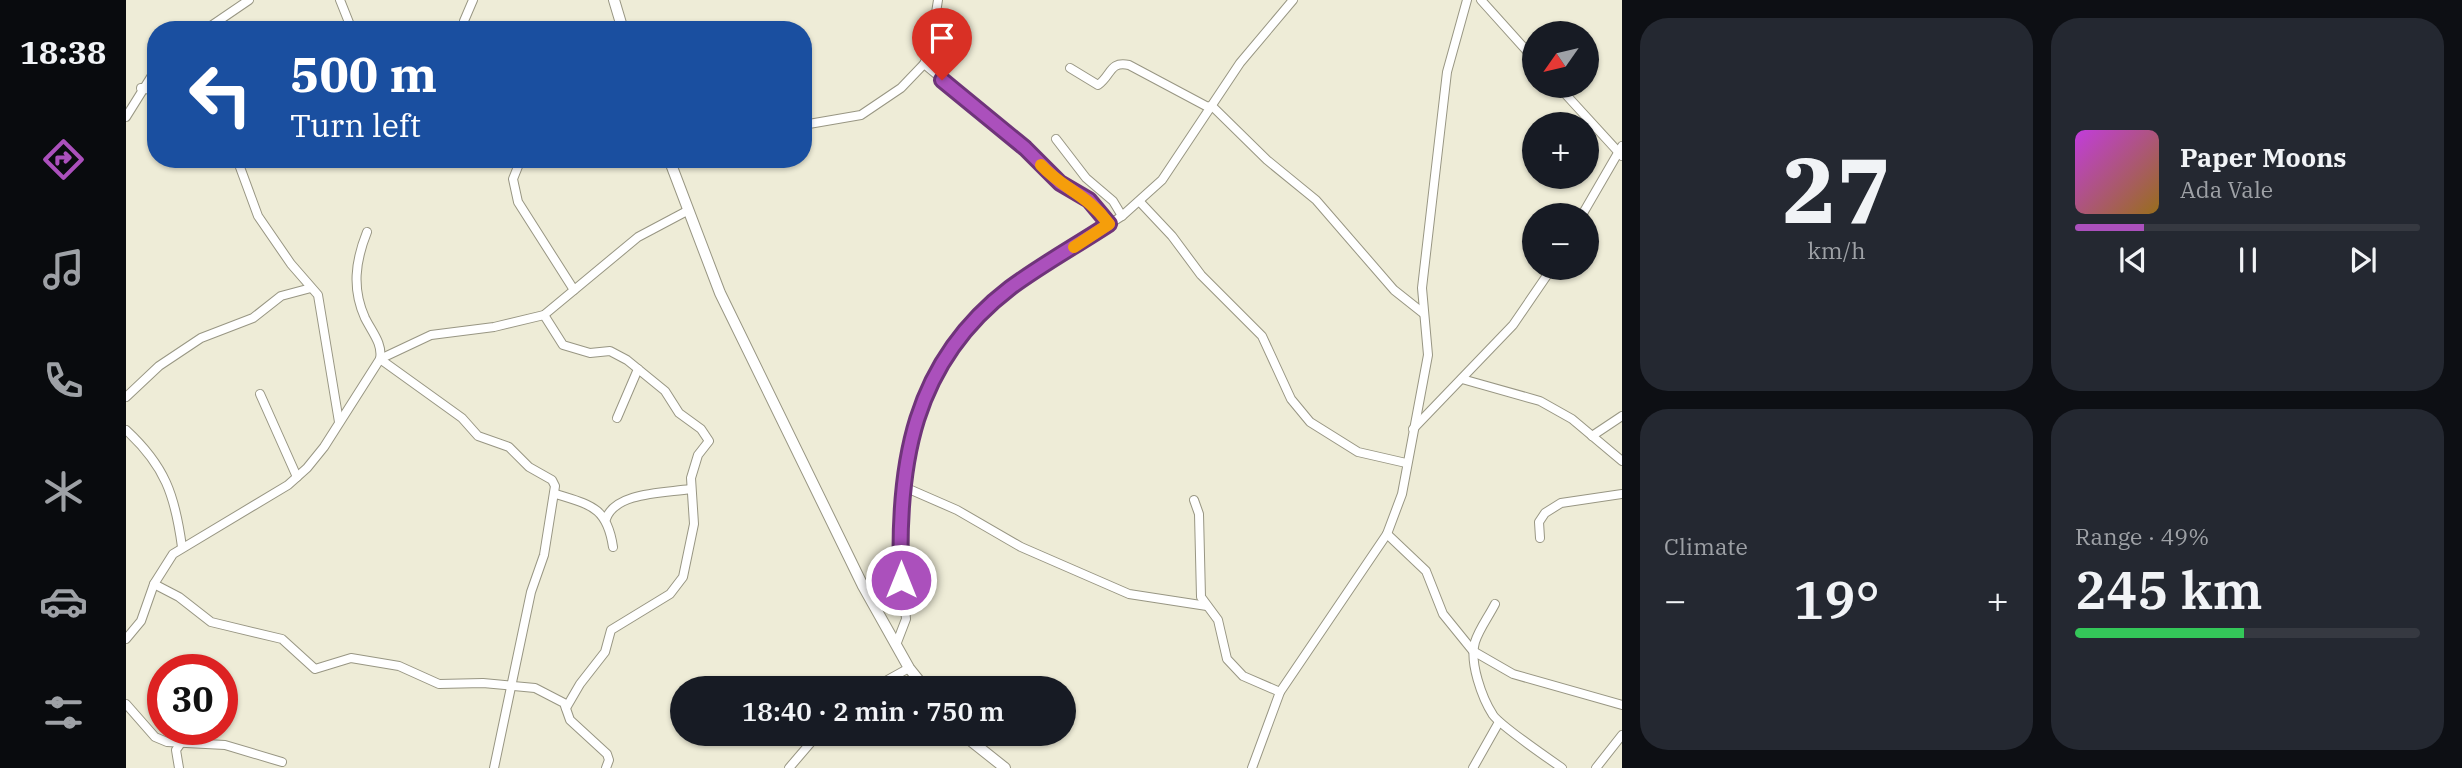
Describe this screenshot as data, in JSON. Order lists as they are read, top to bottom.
{
  "north": "bottom left",
  "page": {
    "tabs": "18:38",
    "tile": [
      ["27", "km/h"],
      "Climate",
      ["Range · 49%", "245 km"]
    ],
    "map_buttons": ["+", "−"],
    "turn": ["500 m", "Turn left"],
    "song": ["Paper Moons", "Ada Vale"],
    "heat": ["−", "19°", "+"],
    "limit": "30",
    "trip": "18:40 · 2 min · 750 m"
  }
}
